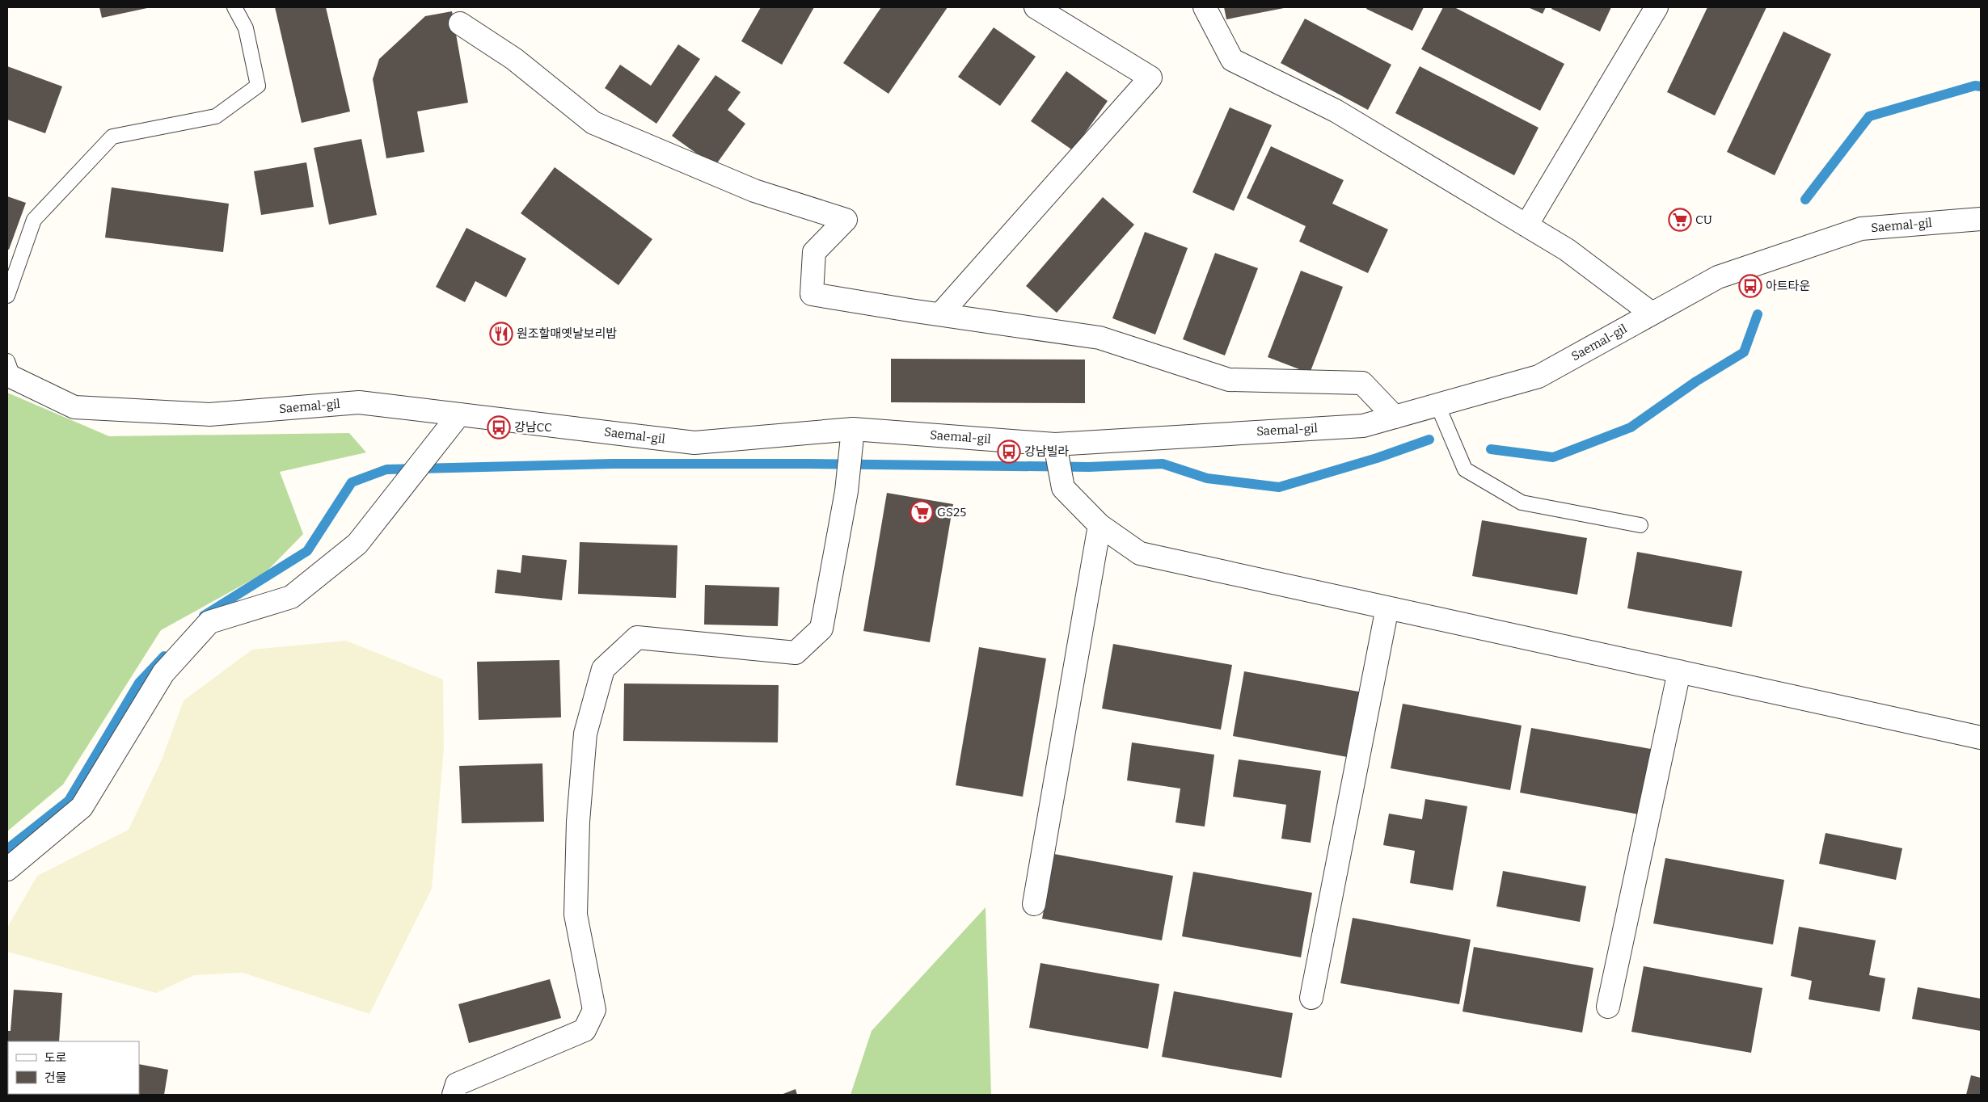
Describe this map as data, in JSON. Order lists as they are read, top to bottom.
{
  "streets": {
    "street": ["Saemal-gil"]
  },
  "places": {
    "supermarket": ["CU", "GS25"],
    "bus stop": ["아트타운", "강남CC", "강남빌라"],
    "restaurant": ["원조할매옛날보리밥"]
  },
  "legend": ["도로", "건물"]
}
